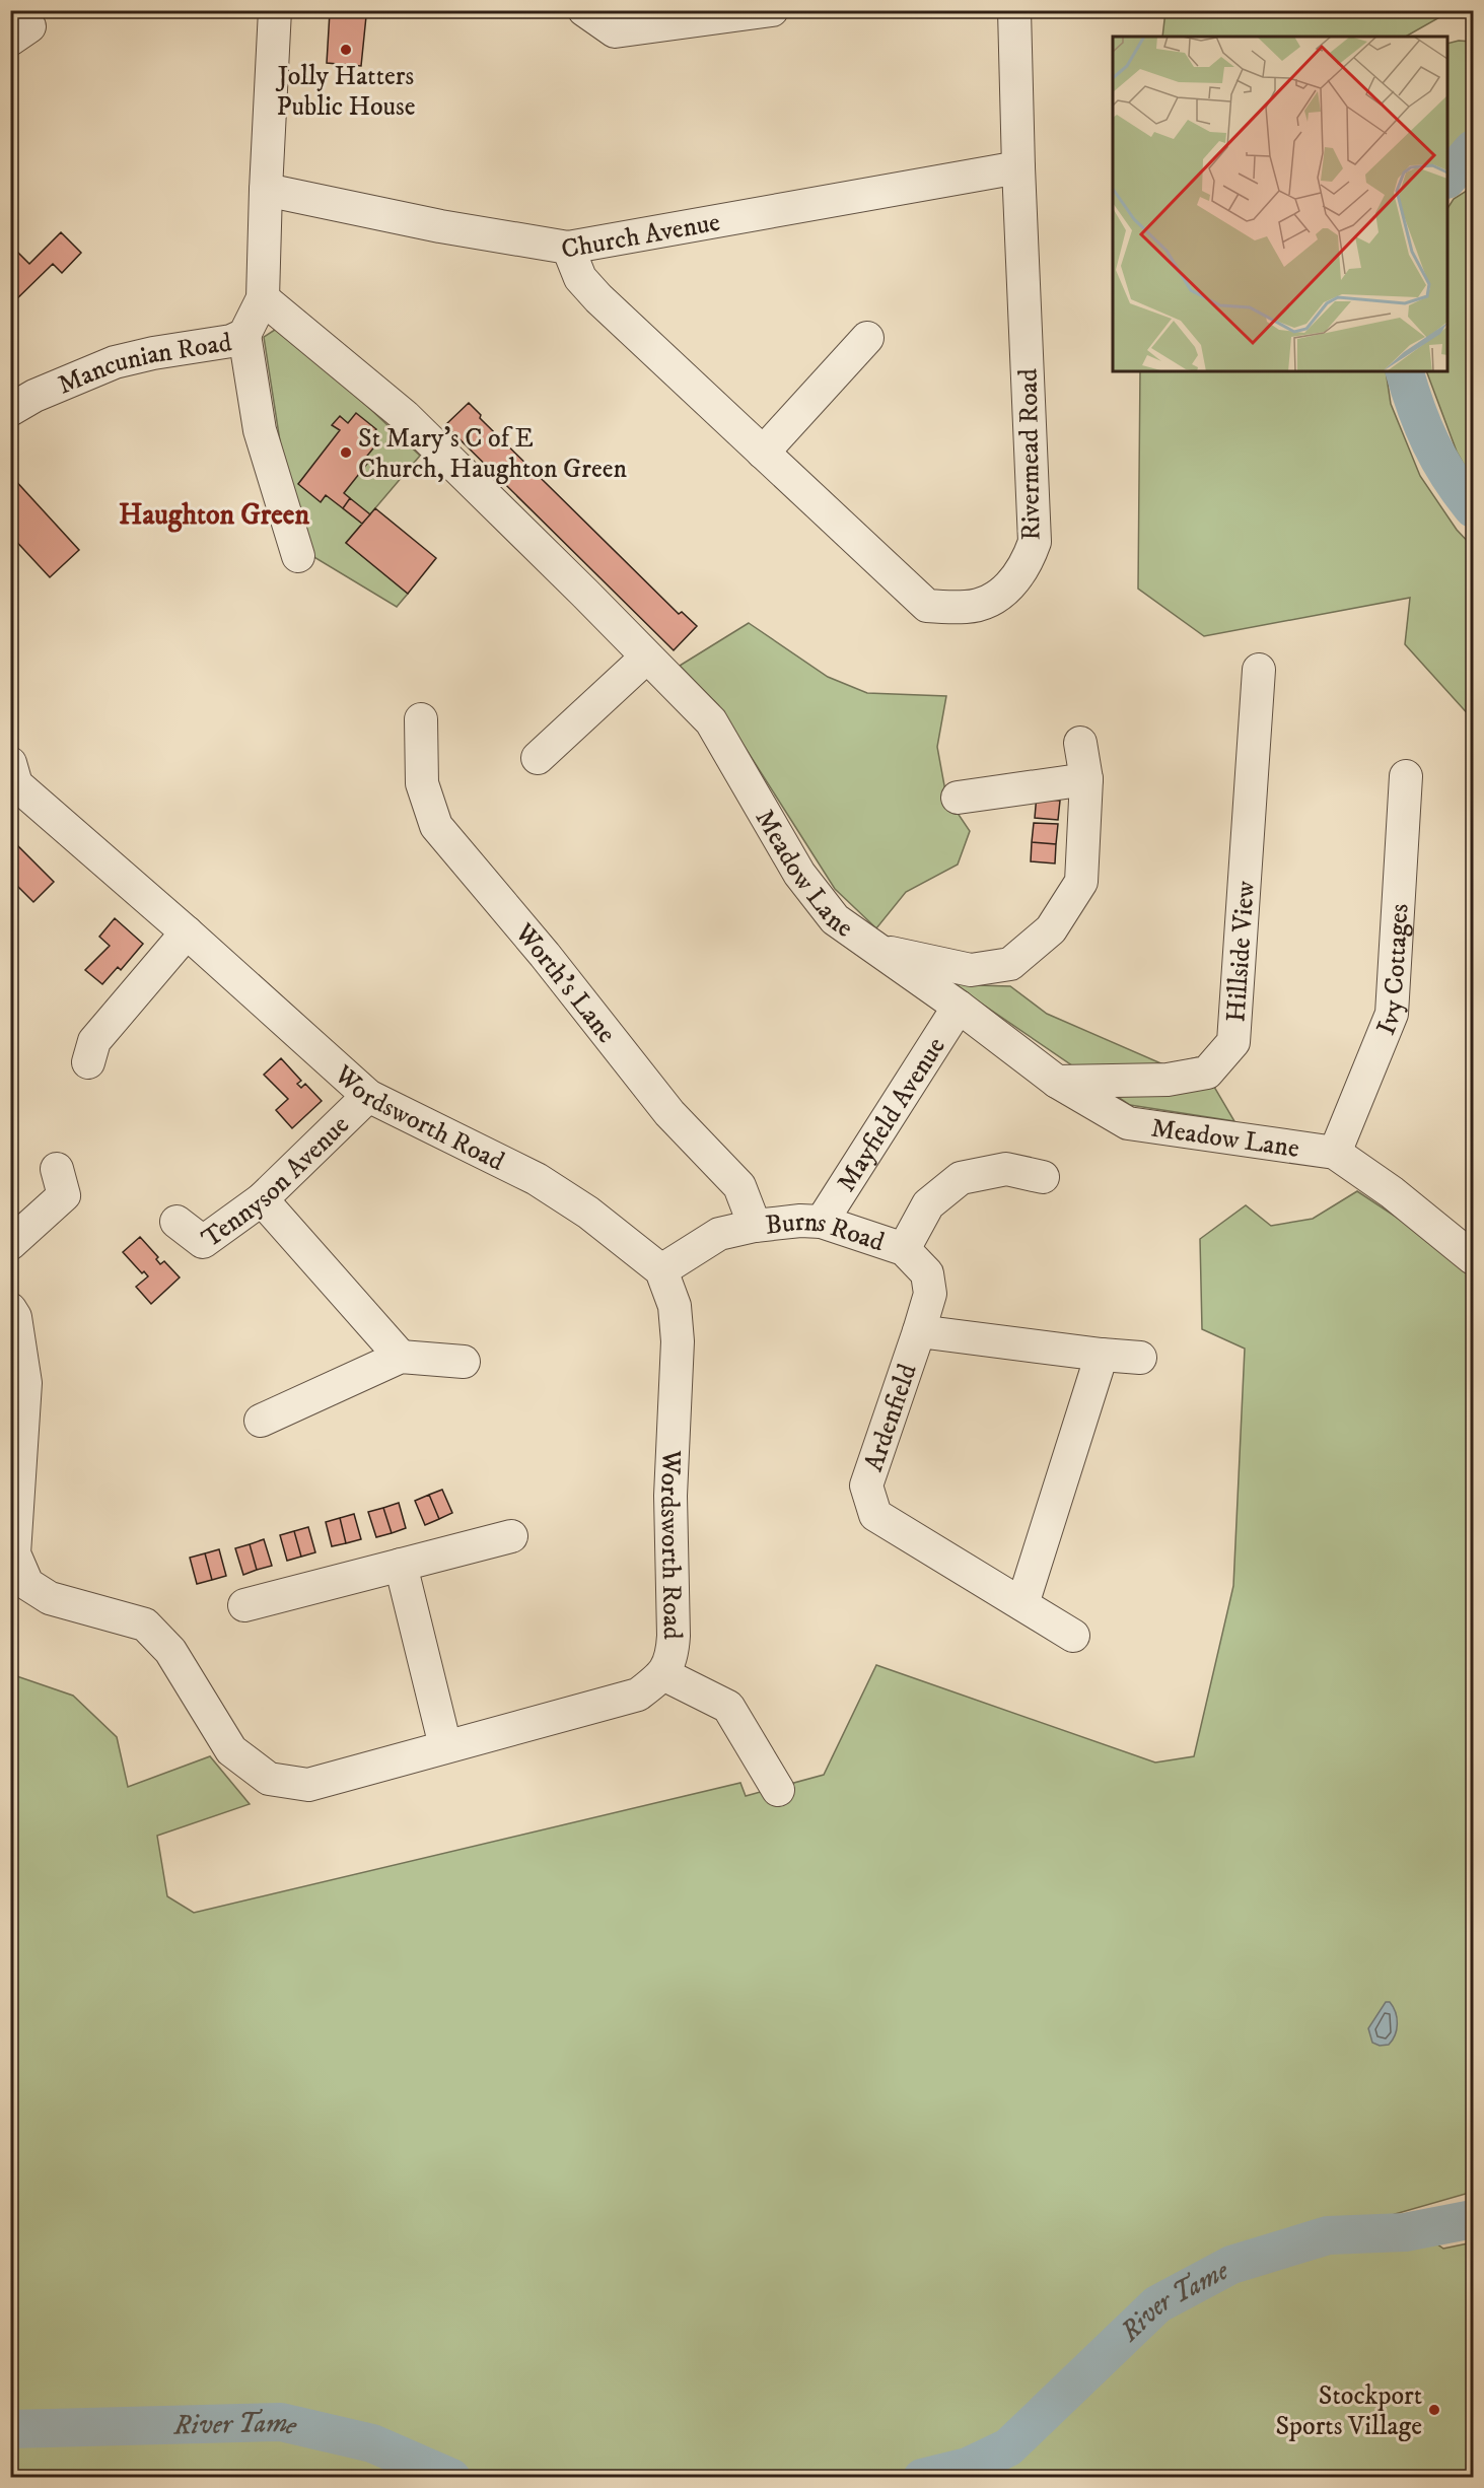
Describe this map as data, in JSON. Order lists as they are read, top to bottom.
{
  "streets": {
    "street": [
      "Church Avenue",
      "Mancunian Road",
      "Rivermead Road",
      "Meadow Lane",
      "Hillside View",
      "Ivy Cottages",
      "Worth's Lane",
      "Mayfield Avenue",
      "Wordsworth Road",
      "Tennyson Avenue",
      "Burns Road",
      "Ardenfield"
    ]
  },
  "crossings": [
    ["Church Avenue", "Rivermead Road"],
    ["Mancunian Road", "Meadow Lane"],
    ["Meadow Lane", "Hillside View"],
    ["Meadow Lane", "Ivy Cottages"],
    ["Meadow Lane", "Mayfield Avenue"],
    ["Worth's Lane", "Burns Road"],
    ["Mayfield Avenue", "Burns Road"],
    ["Wordsworth Road", "Tennyson Avenue"],
    ["Wordsworth Road", "Burns Road"],
    ["Burns Road", "Ardenfield"]
  ],
  "districts": ["Haughton Green"],
  "water": ["River Tame"],
  "places": ["Jolly Hatters Public House", "St Mary's C of E Church, Haughton Green", "Stockport Sports Village"]
}
